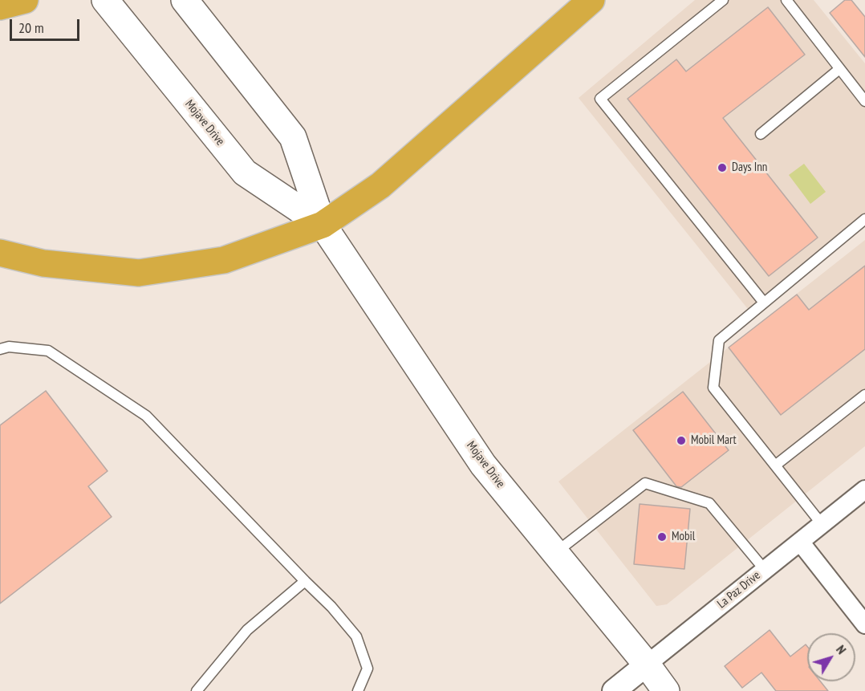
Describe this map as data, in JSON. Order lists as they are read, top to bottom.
{
  "streets": {
    "main road": ["Mojave Drive"],
    "street": ["La Paz Drive"]
  },
  "crossings": [
    ["Mojave Drive", "La Paz Drive"]
  ],
  "places": ["Days Inn", "Mobil Mart", "Mobil"],
  "scale_bar": "20 m",
  "north": "top right"
}
